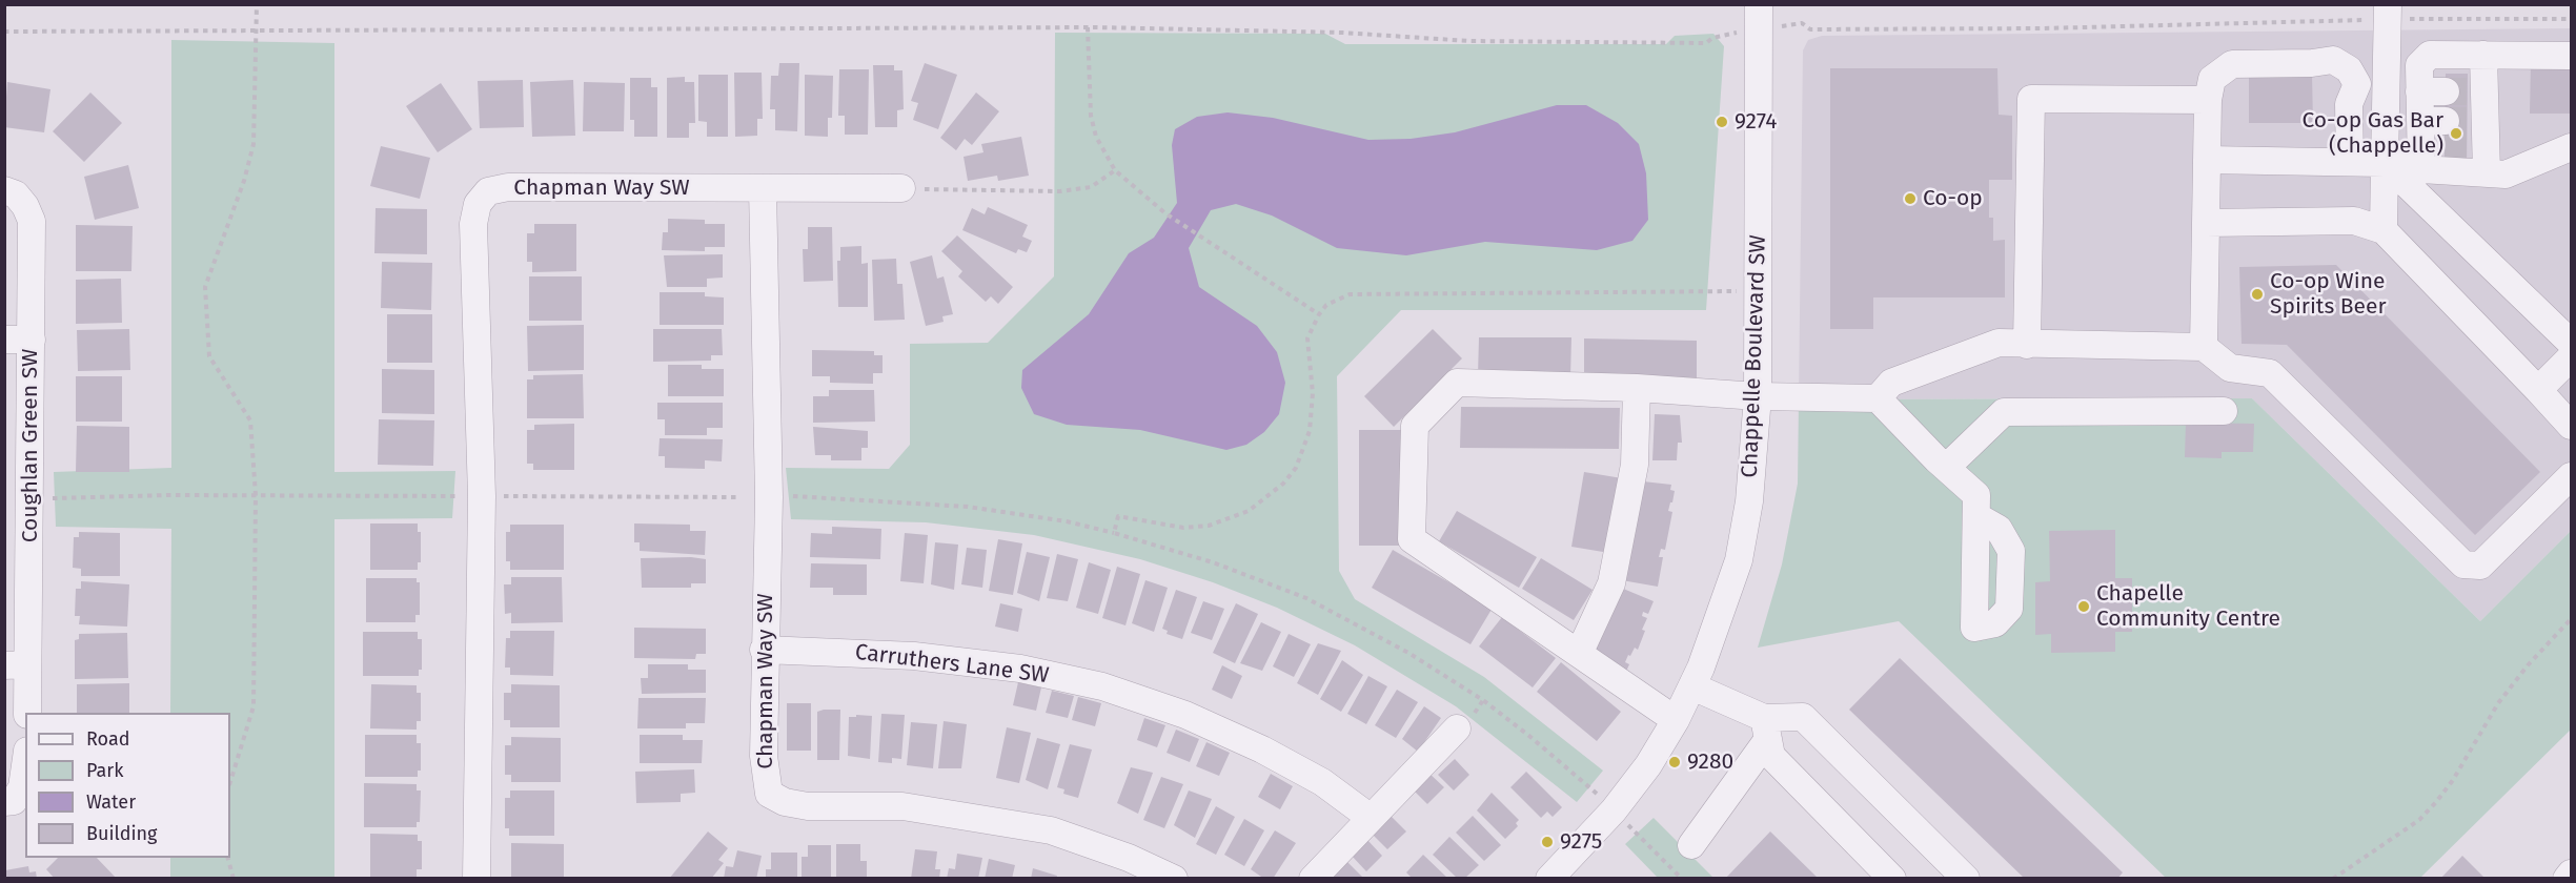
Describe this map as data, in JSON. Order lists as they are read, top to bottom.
{
  "streets": {
    "street": [
      "Chapman Way SW",
      "Chappelle Boulevard SW",
      "Coughlan Green SW",
      "Carruthers Lane SW"
    ]
  },
  "crossings": [
    ["Chapman Way SW", "Carruthers Lane SW"]
  ],
  "places": [
    "9274",
    "Co-op Gas Bar (Chappelle)",
    "Co-op",
    "Co-op Wine Spirits Beer",
    "Chapelle Community Centre",
    "9280",
    "9275"
  ],
  "legend": [
    "Road",
    "Park",
    "Water",
    "Building"
  ]
}
